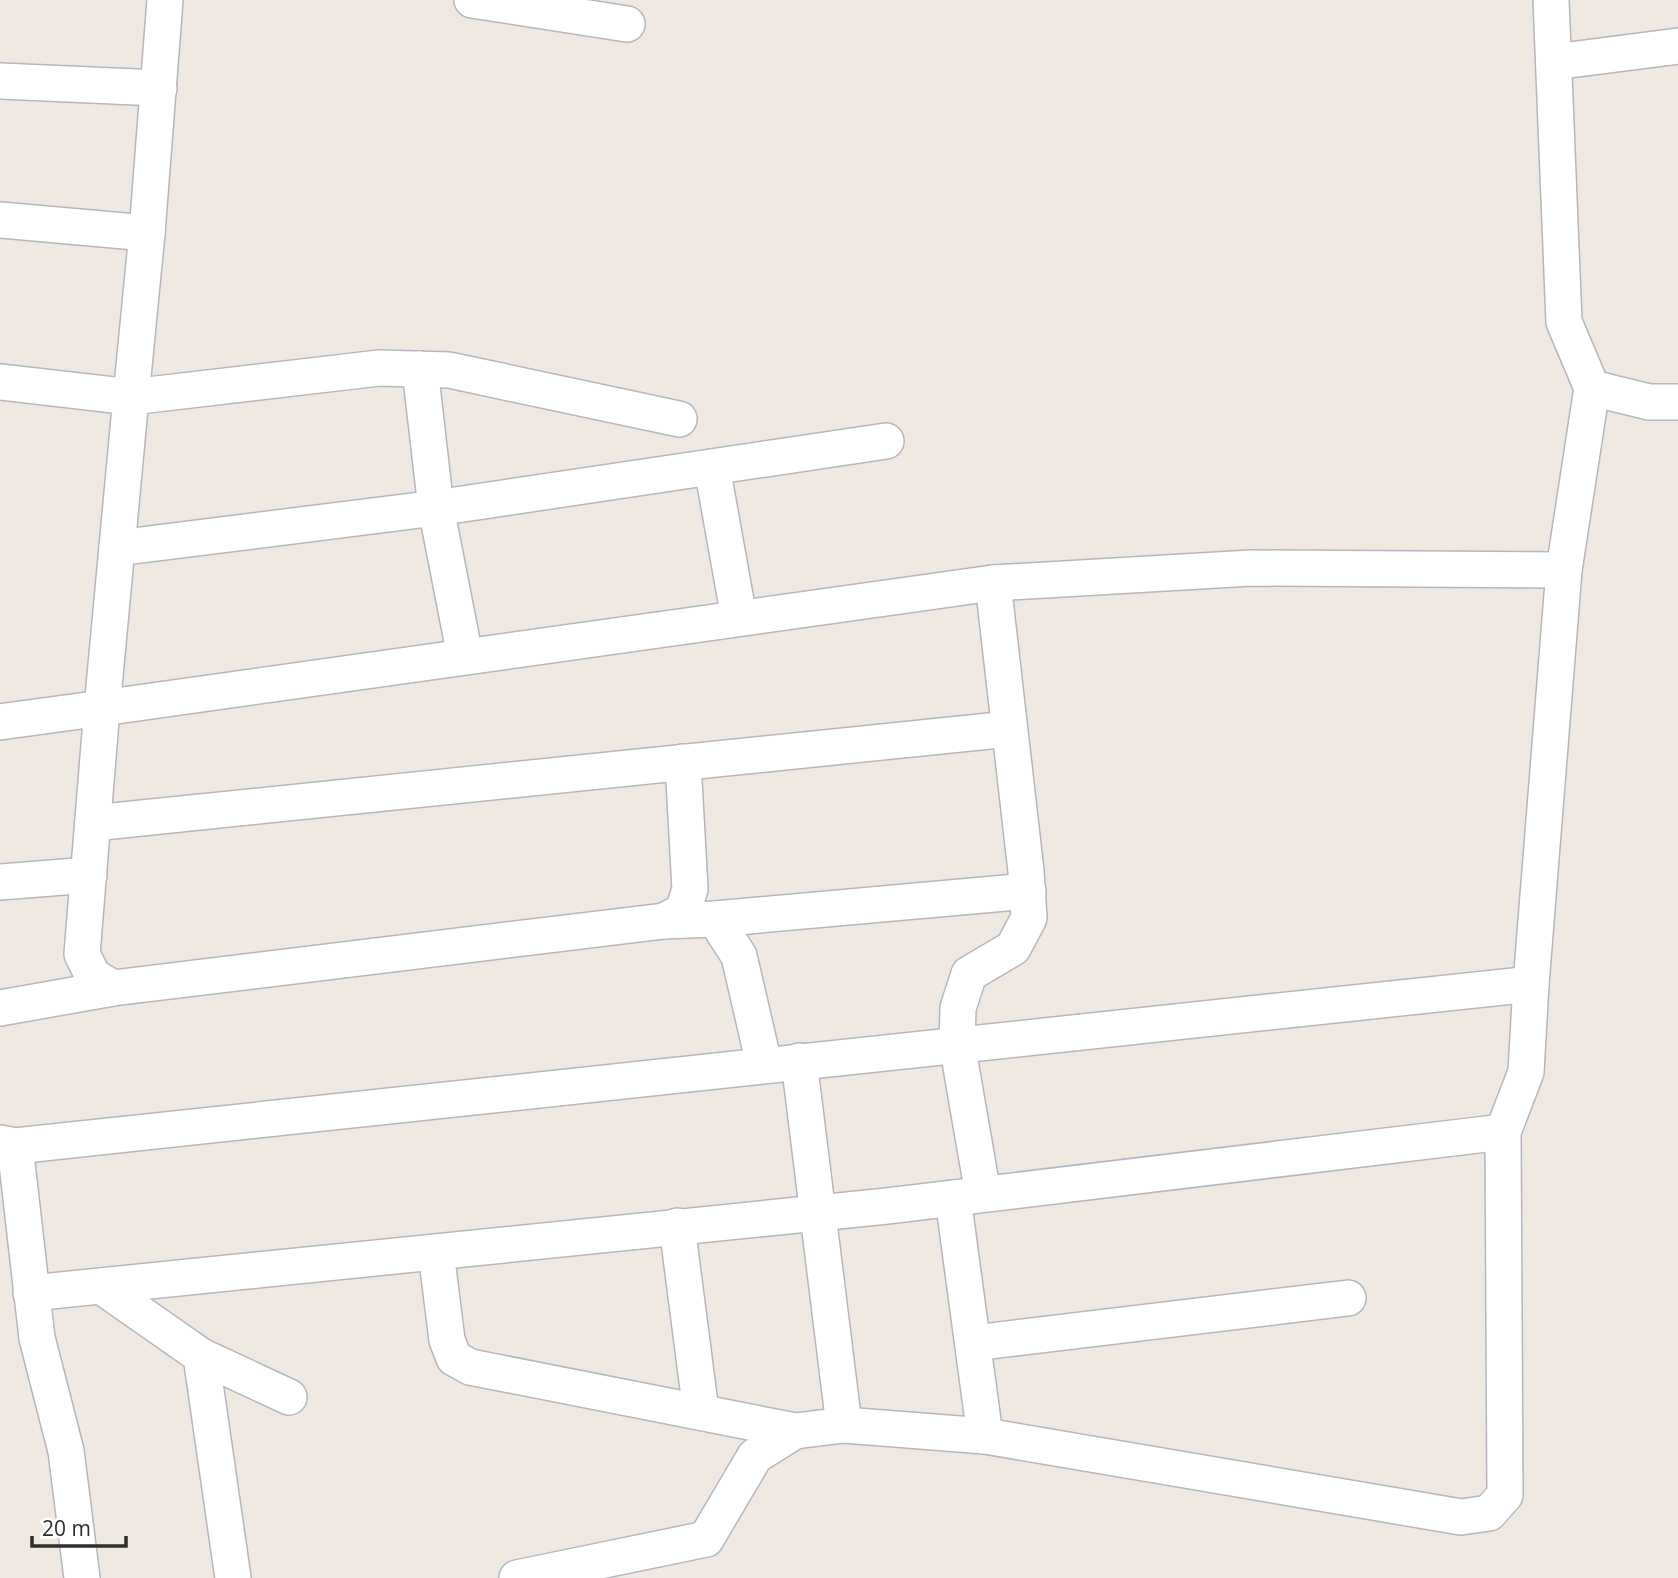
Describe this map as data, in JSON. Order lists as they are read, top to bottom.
{
  "scale_bar": "20 m"
}
